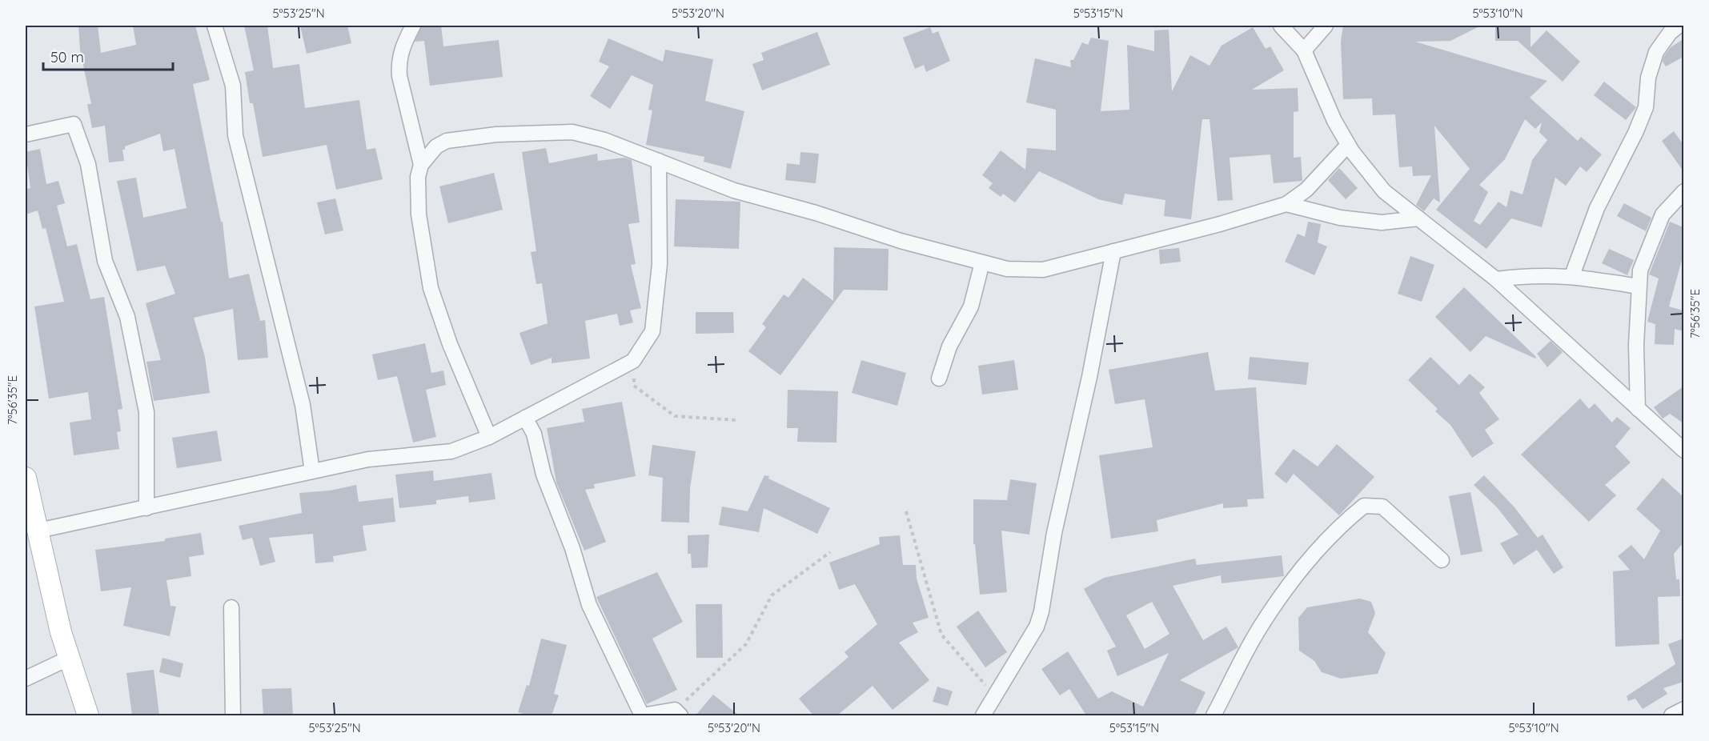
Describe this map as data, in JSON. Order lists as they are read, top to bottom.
{
  "scale_bar": "50 m",
  "coordinates": [
    "5°53'25\"N",
    "5°53'20\"N",
    "5°53'15\"N",
    "5°53'10\"N",
    "7°56'35\"E"
  ]
}
